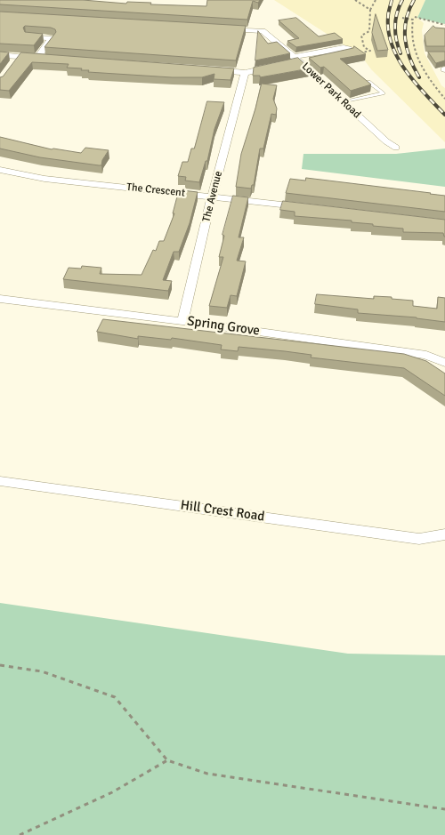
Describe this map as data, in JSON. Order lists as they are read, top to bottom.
{
  "streets": {
    "street": [
      "Lower Park Road",
      "The Crescent",
      "The Avenue",
      "Spring Grove",
      "Hill Crest Road"
    ]
  },
  "crossings": [
    ["The Crescent", "The Avenue"],
    ["The Avenue", "Spring Grove"]
  ]
}
